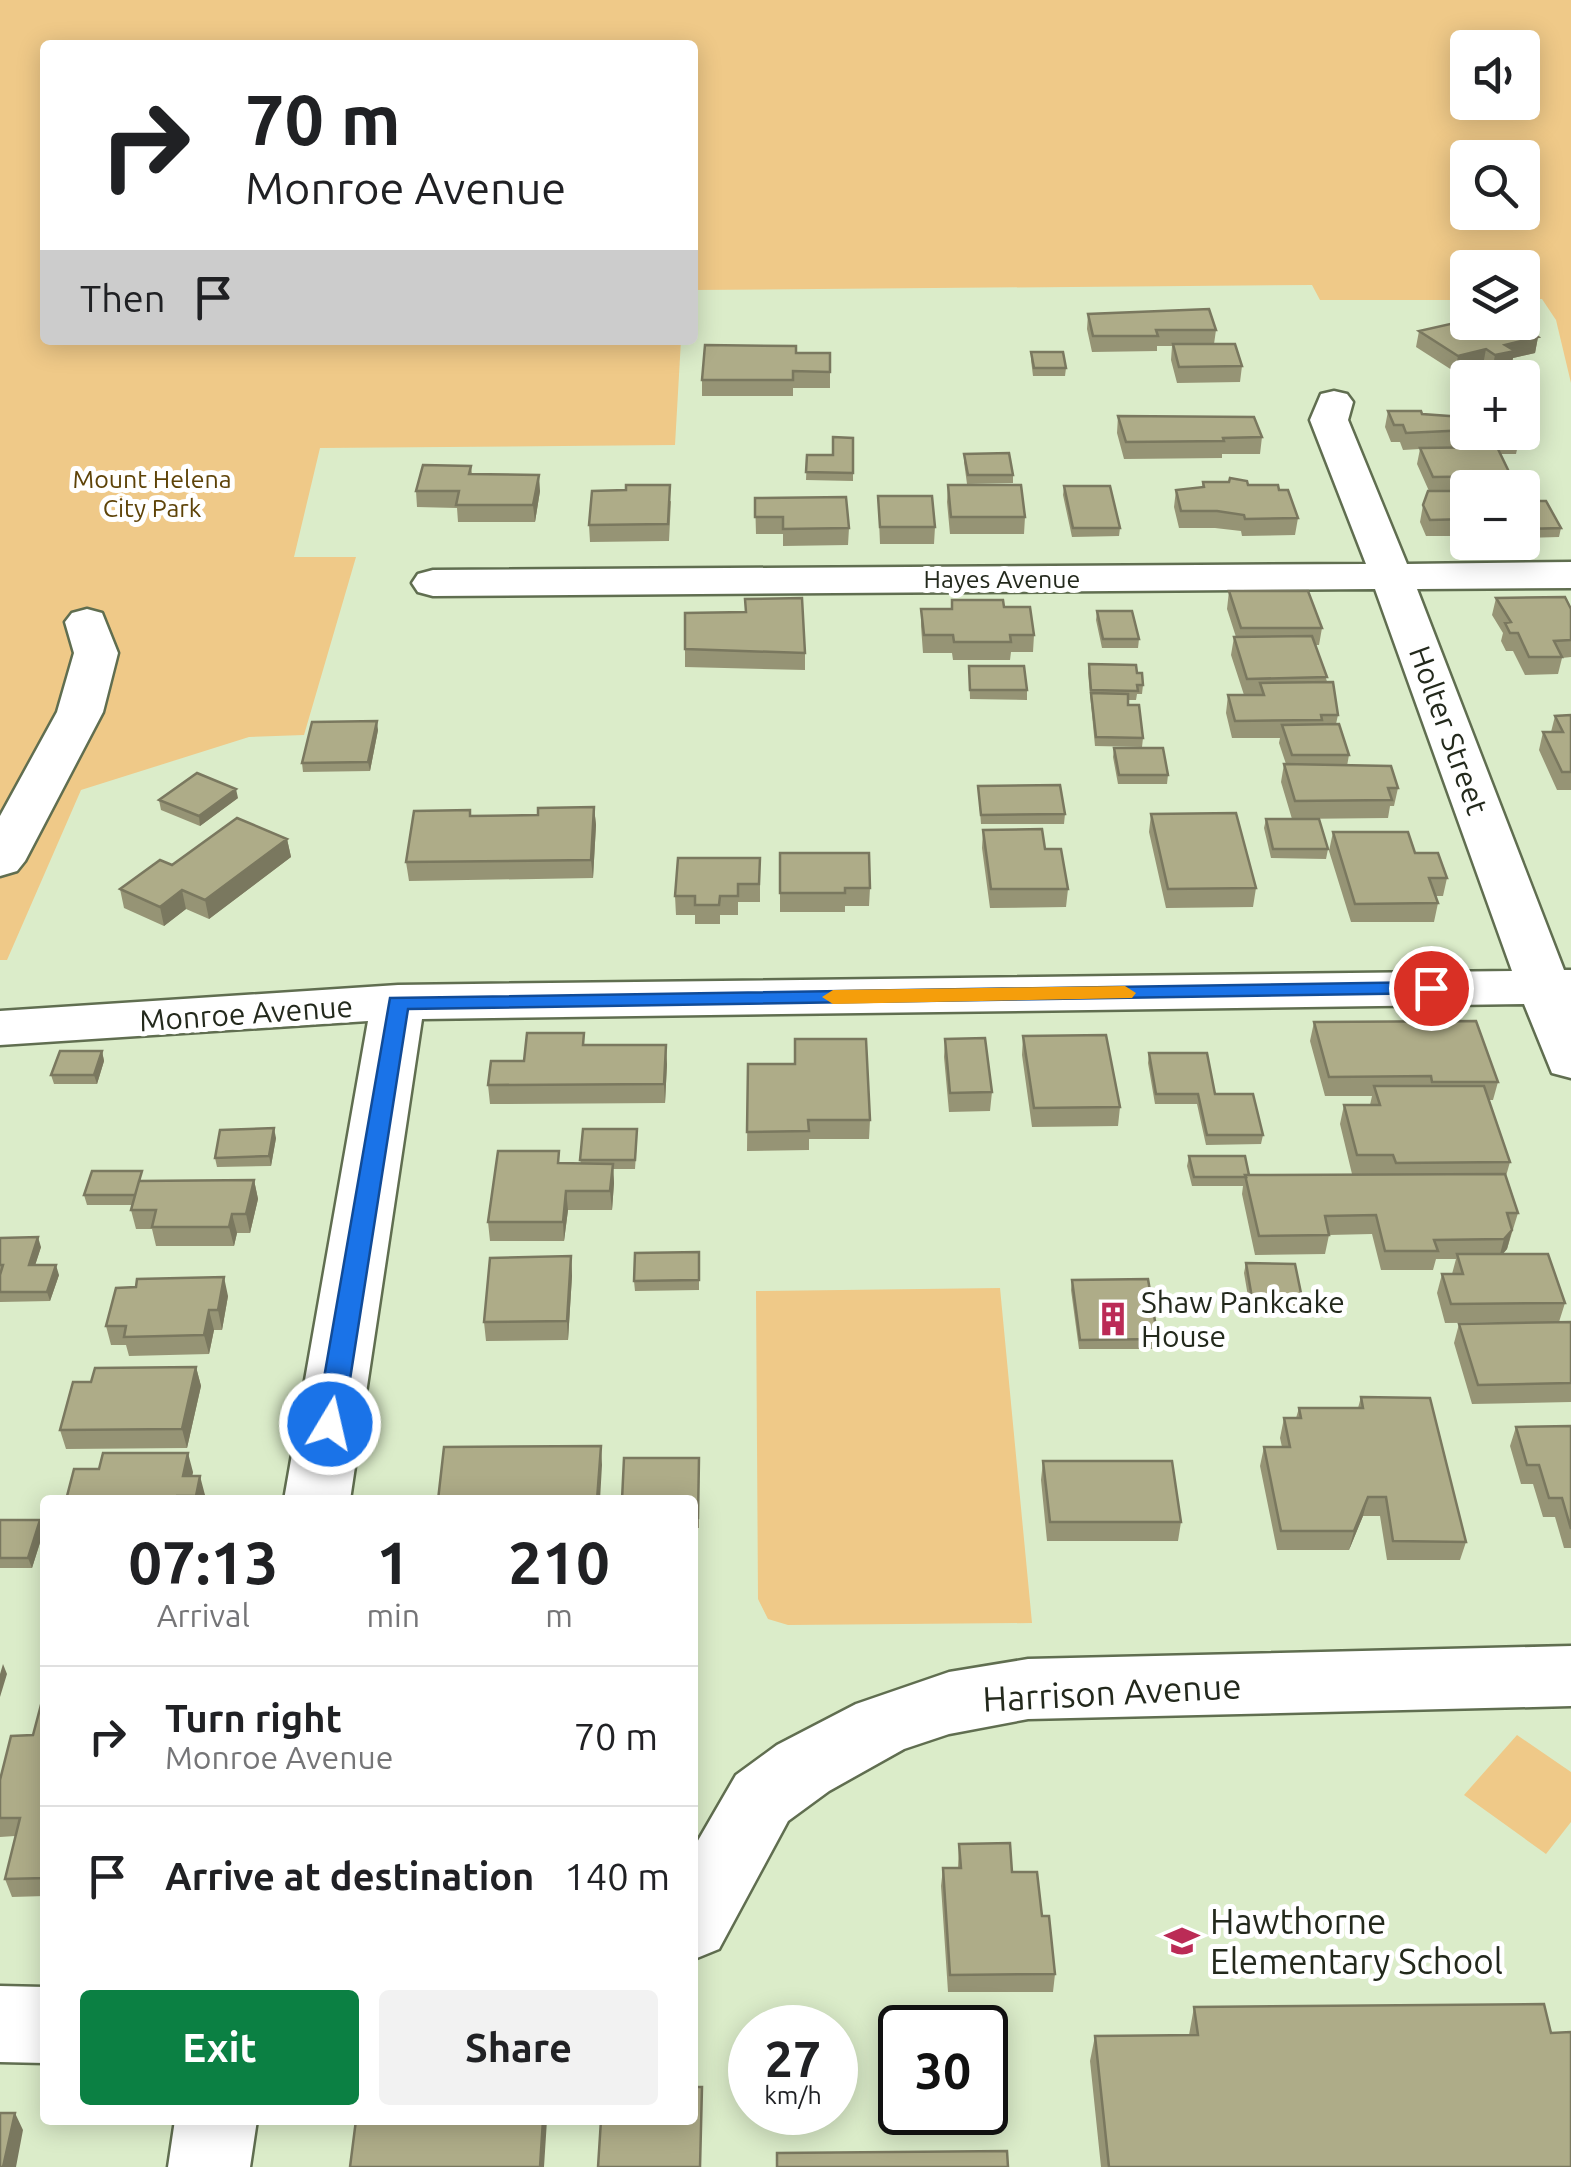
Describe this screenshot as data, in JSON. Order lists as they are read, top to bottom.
{
  "streets": {
    "street": [
      "Hayes Avenue",
      "Holter Street",
      "Monroe Avenue",
      "Harrison Avenue"
    ]
  },
  "crossings": [
    ["Hayes Avenue", "Holter Street"],
    ["Holter Street", "Monroe Avenue"]
  ],
  "parks": ["Mount Helena City Park"],
  "places": {
    "building": ["Shaw Pankcake House"],
    "school or university": ["Hawthorne Elementary School"]
  },
  "page": {
    "map_buttons": ["+", "−"],
    "turn": ["70 m", "Monroe Avenue"],
    "then": "Then",
    "eta": [
      "07:13",
      "Arrival",
      "1",
      "min",
      "210",
      "m"
    ],
    "list": [
      {
        "name": "Turn right",
        "note": "Monroe Avenue",
        "value": "70 m"
      },
      {
        "name": "Arrive at destination",
        "value": "140 m"
      }
    ],
    "buttons": ["Exit", "Share"],
    "speed": "27 km/h",
    "limit": "30"
  }
}
